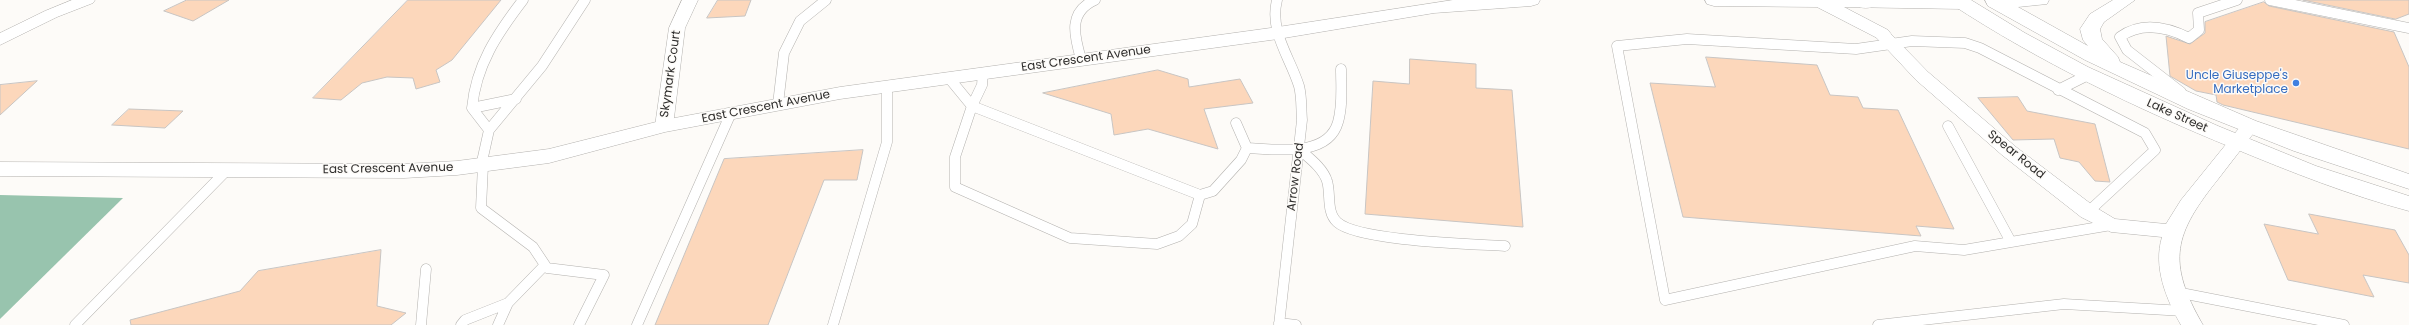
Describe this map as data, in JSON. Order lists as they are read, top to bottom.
{
  "streets": {
    "street": [
      "East Crescent Avenue",
      "Skymark Court",
      "Lake Street",
      "Spear Road"
    ],
    "lane": ["Arrow Road"]
  },
  "crossings": [
    ["East Crescent Avenue", "Skymark Court"],
    ["East Crescent Avenue", "Arrow Road"]
  ],
  "places": ["Uncle Giuseppe's Marketplace"]
}
